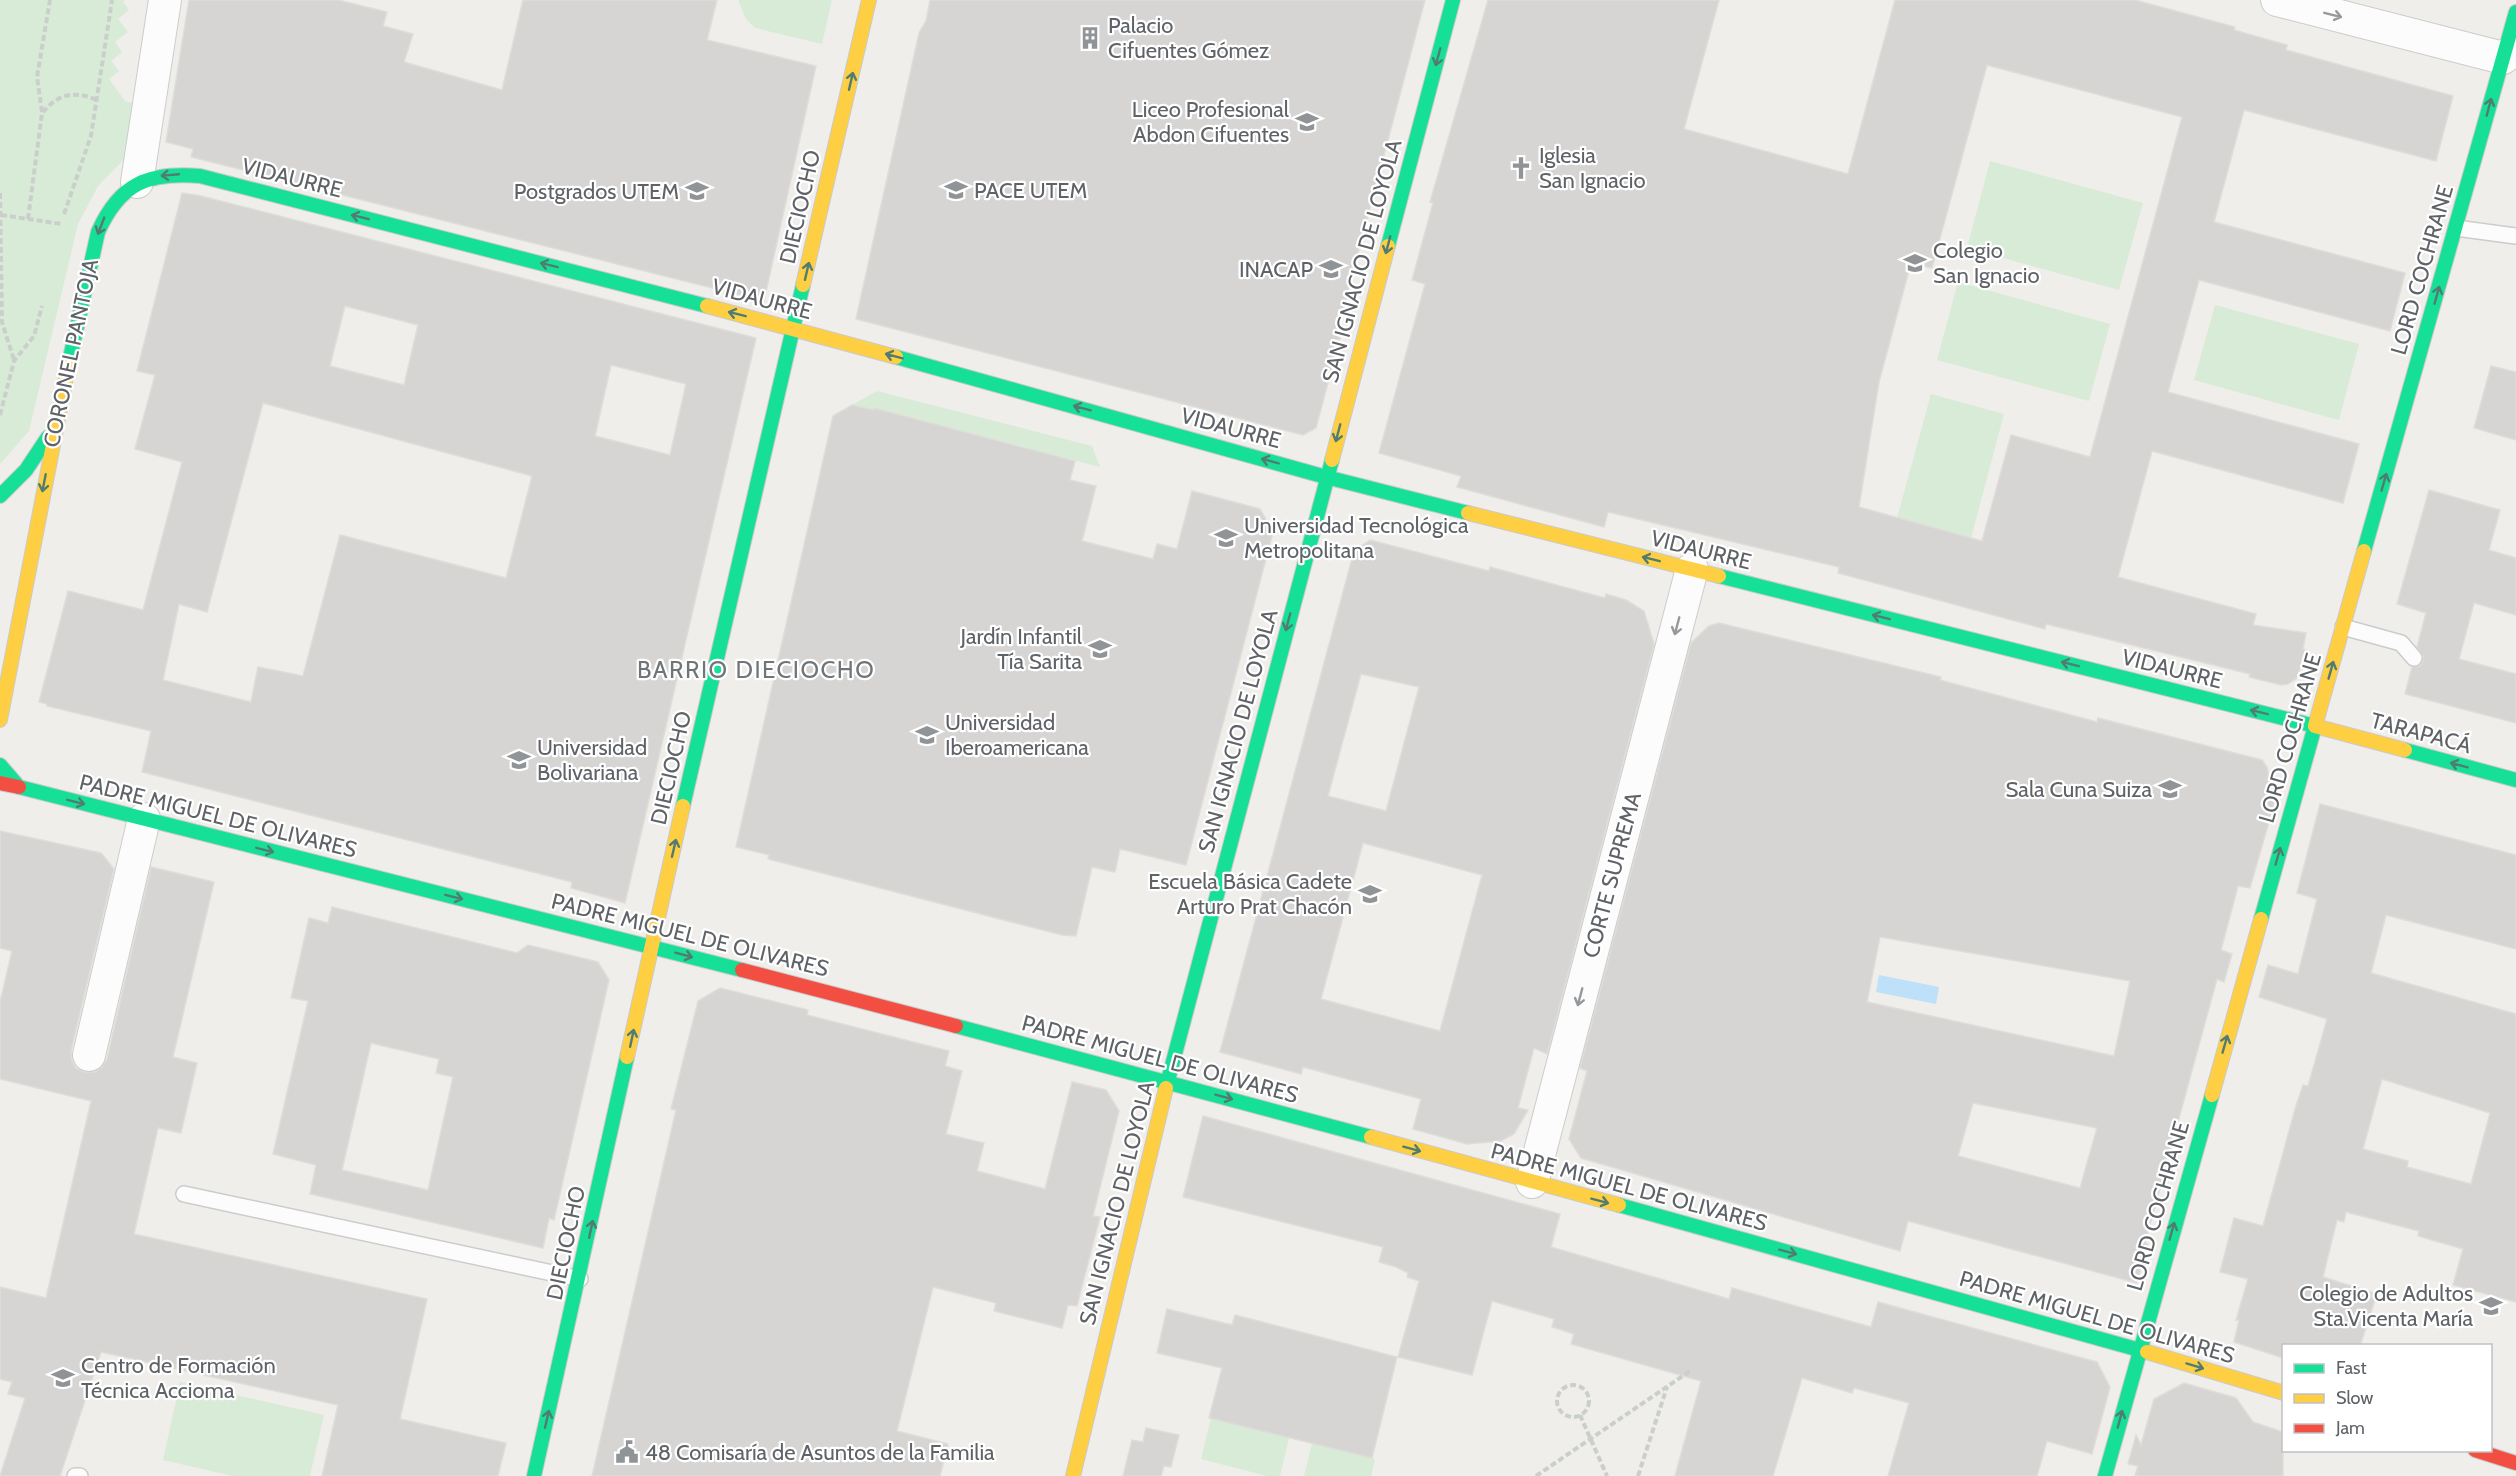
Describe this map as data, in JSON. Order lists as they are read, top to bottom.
{
  "streets": {
    "main road": [
      "VIDAURRE",
      "DIECIOCHO",
      "SAN IGNACIO DE LOYOLA",
      "LORD COCHRANE",
      "CORONEL PANTOJA",
      "TARAPACÁ",
      "PADRE MIGUEL DE OLIVARES"
    ],
    "street": ["CORTE SUPREMA"]
  },
  "crossings": [
    ["VIDAURRE", "DIECIOCHO"],
    ["VIDAURRE", "SAN IGNACIO DE LOYOLA"],
    ["VIDAURRE", "LORD COCHRANE"],
    ["VIDAURRE", "CORONEL PANTOJA"],
    ["VIDAURRE", "TARAPACÁ"],
    ["VIDAURRE", "CORTE SUPREMA"],
    ["DIECIOCHO", "PADRE MIGUEL DE OLIVARES"],
    ["SAN IGNACIO DE LOYOLA", "PADRE MIGUEL DE OLIVARES"],
    ["LORD COCHRANE", "TARAPACÁ"],
    ["LORD COCHRANE", "PADRE MIGUEL DE OLIVARES"],
    ["PADRE MIGUEL DE OLIVARES", "CORTE SUPREMA"]
  ],
  "one_way": [
    "VIDAURRE",
    "DIECIOCHO",
    "SAN IGNACIO DE LOYOLA",
    "LORD COCHRANE",
    "CORONEL PANTOJA",
    "TARAPACÁ",
    "PADRE MIGUEL DE OLIVARES",
    "CORTE SUPREMA"
  ],
  "districts": ["BARRIO DIECIOCHO"],
  "places": {
    "building": ["Palacio Cifuentes Gómez"],
    "school or university": [
      "Liceo Profesional Abdon Cifuentes",
      "PACE UTEM",
      "Postgrados UTEM",
      "Colegio San Ignacio",
      "INACAP",
      "Universidad Tecnológica Metropolitana",
      "Jardín Infantil Tía Sarita",
      "Universidad Iberoamericana",
      "Universidad Bolivariana",
      "Sala Cuna Suiza",
      "Escuela Básica Cadete Arturo Prat Chacón",
      "Colegio de Adultos Sta.Vicenta María",
      "Centro de Formación Técnica Accioma"
    ],
    "church": ["Iglesia San Ignacio"],
    "public building": ["48 Comisaría de Asuntos de la Familia"]
  },
  "legend": ["Fast", "Slow", "Jam"]
}
